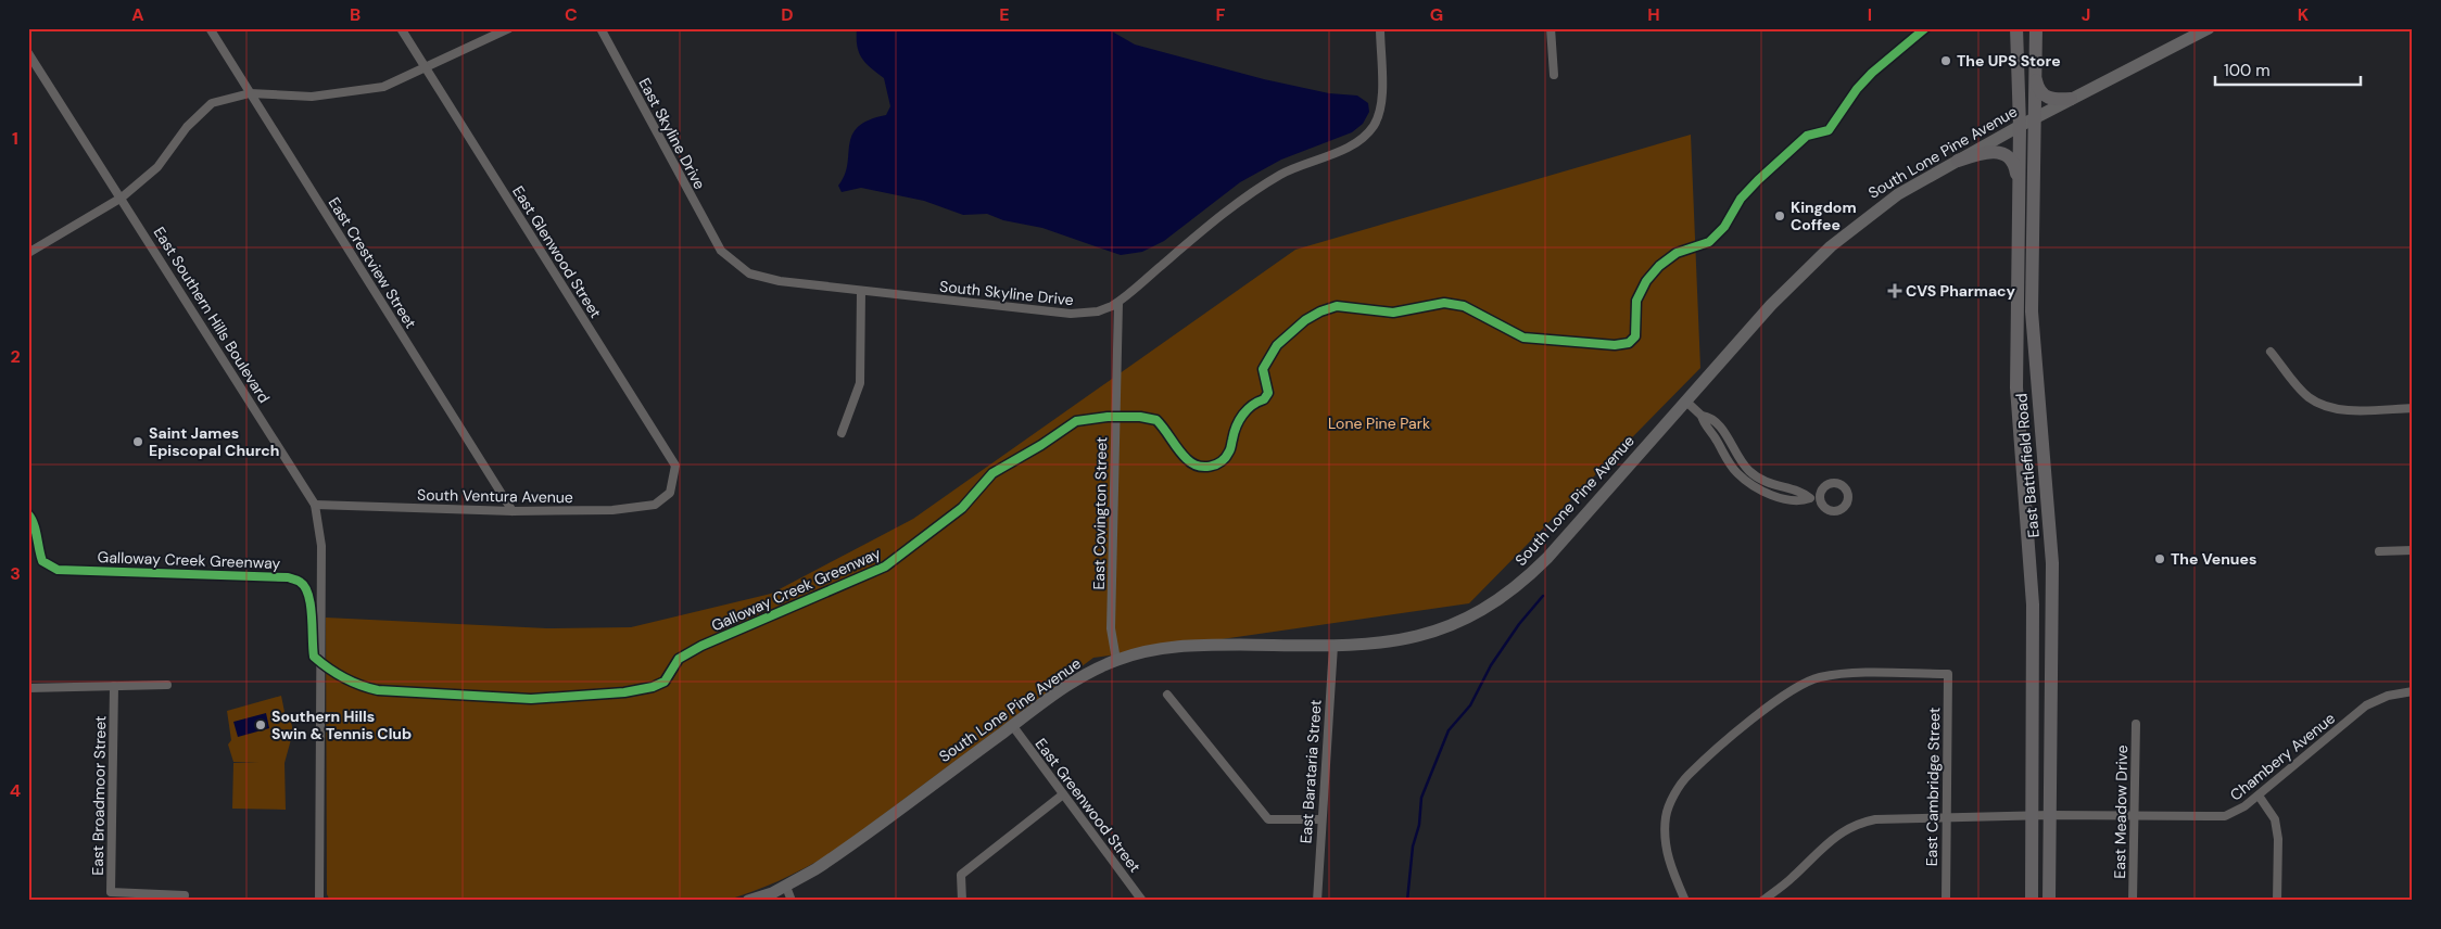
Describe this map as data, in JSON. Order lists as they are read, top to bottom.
{
  "streets": {
    "main road": ["South Lone Pine Avenue", "East Battlefield Road"],
    "street": [
      "East Skyline Drive",
      "East Glenwood Street",
      "East Crestview Street",
      "South Skyline Drive",
      "East Southern Hills Boulevard",
      "South Ventura Avenue",
      "East Covington Street",
      "Chambery Avenue",
      "East Barataria Street",
      "East Cambridge Street",
      "East Broadmoor Street",
      "East Greenwood Street",
      "East Meadow Drive"
    ],
    "cycle path": ["Galloway Creek Greenway"]
  },
  "crossings": [
    ["East Skyline Drive", "South Skyline Drive"],
    ["South Lone Pine Avenue", "East Battlefield Road"],
    ["South Lone Pine Avenue", "East Covington Street"],
    ["South Lone Pine Avenue", "East Barataria Street"],
    ["South Lone Pine Avenue", "East Greenwood Street"],
    ["East Glenwood Street", "South Ventura Avenue"],
    ["East Crestview Street", "South Ventura Avenue"],
    ["South Skyline Drive", "East Covington Street"],
    ["East Southern Hills Boulevard", "South Ventura Avenue"],
    ["East Battlefield Road", "Chambery Avenue"],
    ["Chambery Avenue", "East Cambridge Street"],
    ["Chambery Avenue", "East Meadow Drive"]
  ],
  "parks": ["Lone Pine Park"],
  "places": {
    "other": [
      "The UPS Store",
      "Kingdom Coffee",
      "Saint James Episcopal Church",
      "The Venues",
      "Southern Hills Swin & Tennis Club"
    ],
    "health": ["CVS Pharmacy"]
  },
  "scale_bar": "100 m",
  "grid": {
    "columns": [
      "A",
      "B",
      "C",
      "D",
      "E",
      "F",
      "G",
      "H",
      "I",
      "J",
      "K"
    ],
    "rows": [
      "1",
      "2",
      "3",
      "4"
    ]
  }
}
